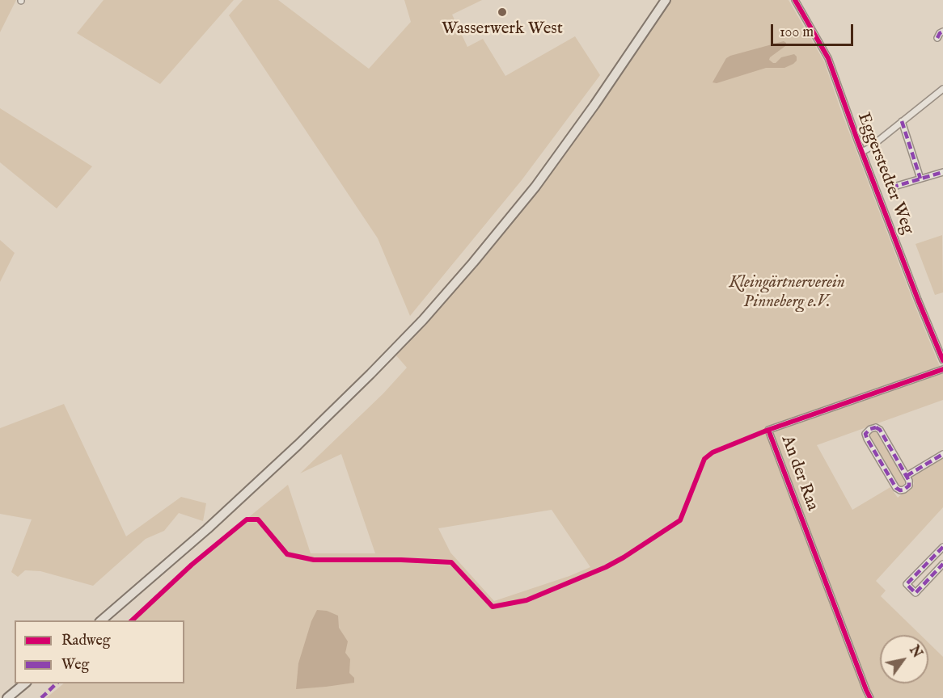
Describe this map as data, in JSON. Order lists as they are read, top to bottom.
{
  "streets": {
    "street": ["Eggerstedter Weg", "An der Raa"]
  },
  "parks": ["Kleingärtnerverein Pinneberg e.V."],
  "places": ["Wasserwerk West"],
  "legend": ["Radweg", "Weg"],
  "scale_bar": "100 m",
  "north": "top right"
}
